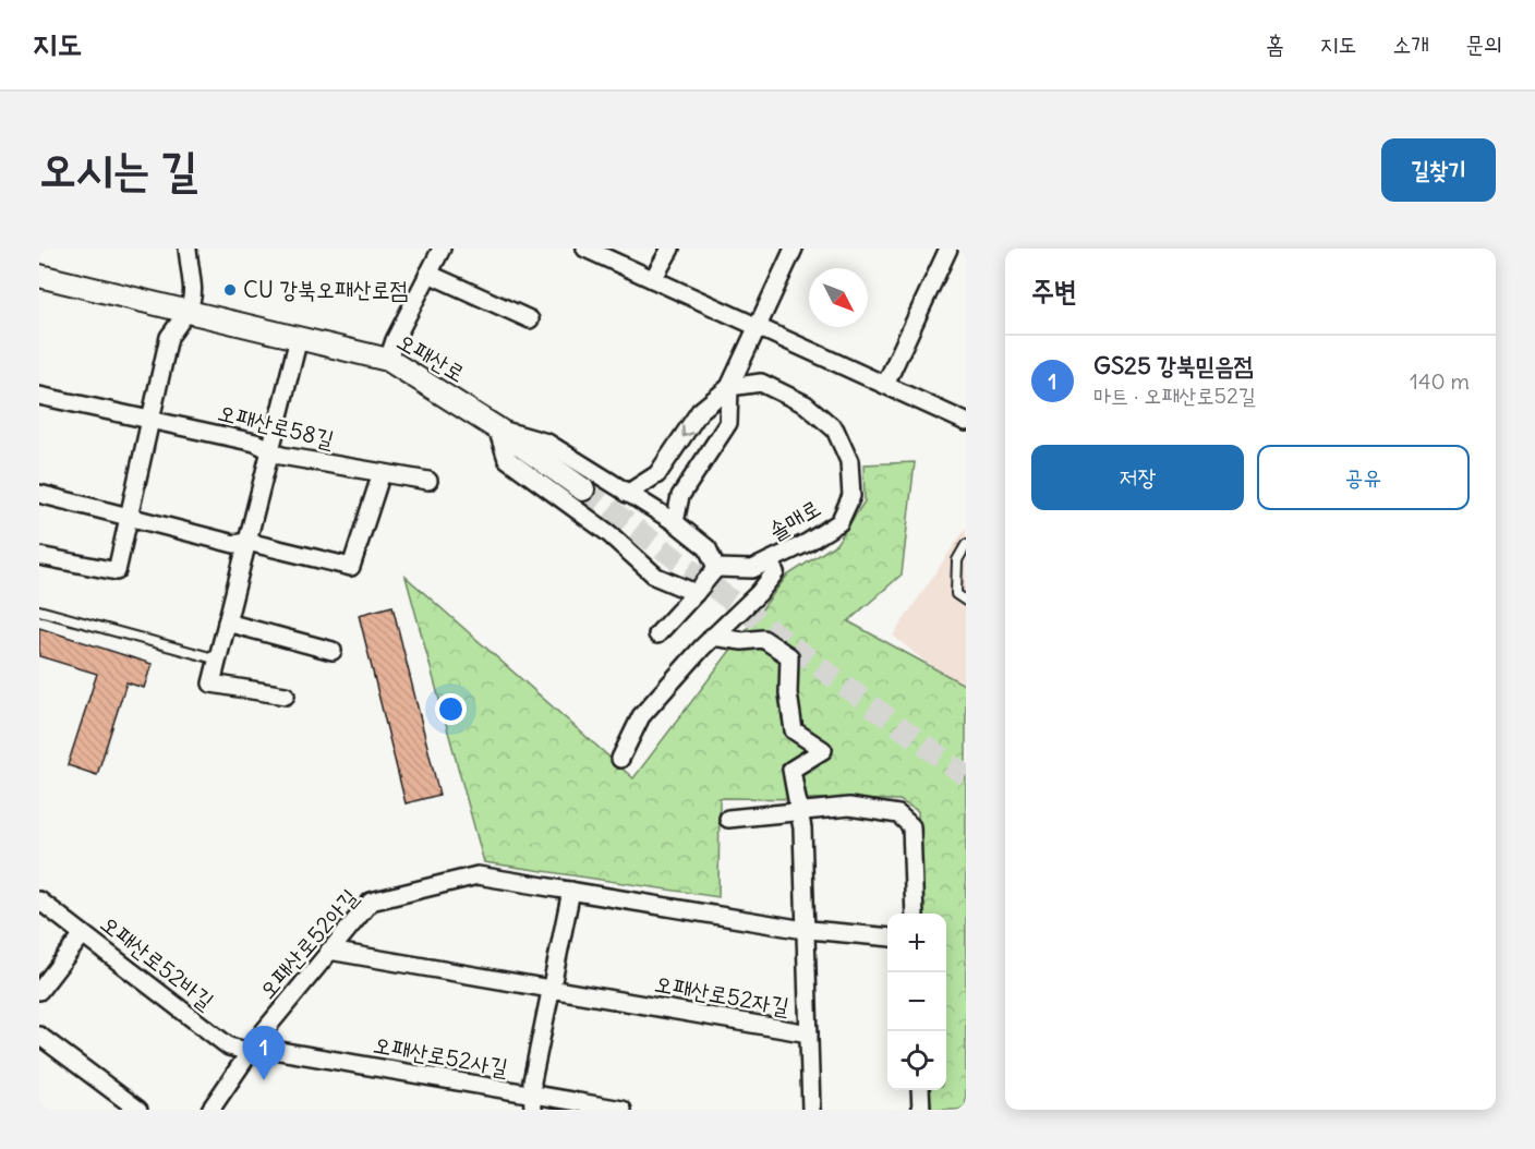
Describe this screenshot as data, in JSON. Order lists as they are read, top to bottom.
{
  "streets": {
    "street": [
      "오패산로",
      "오패산로58길",
      "솔매로",
      "오패산로52아길",
      "오패산로52바길",
      "오패산로52자길",
      "오패산로52사길"
    ]
  },
  "crossings": [
    ["오패산로52아길", "오패산로52바길"],
    ["오패산로52아길", "오패산로52자길"],
    ["오패산로52아길", "오패산로52사길"],
    ["오패산로52바길", "오패산로52사길"]
  ],
  "places": ["CU 강북오패산로점"],
  "north": "bottom right",
  "page": {
    "header": "지도",
    "nav": [
      "홈",
      "지도",
      "소개",
      "문의"
    ],
    "buttons": [
      "길찾기",
      ["저장", "공유"]
    ],
    "title": "오시는 길",
    "heading": "주변",
    "list": [
      {
        "mark": "1",
        "name": "GS25 강북믿음점",
        "note": "마트 · 오패산로52길",
        "value": "140 m"
      }
    ],
    "map_buttons": ["+", "−"],
    "pins": "1"
  }
}
